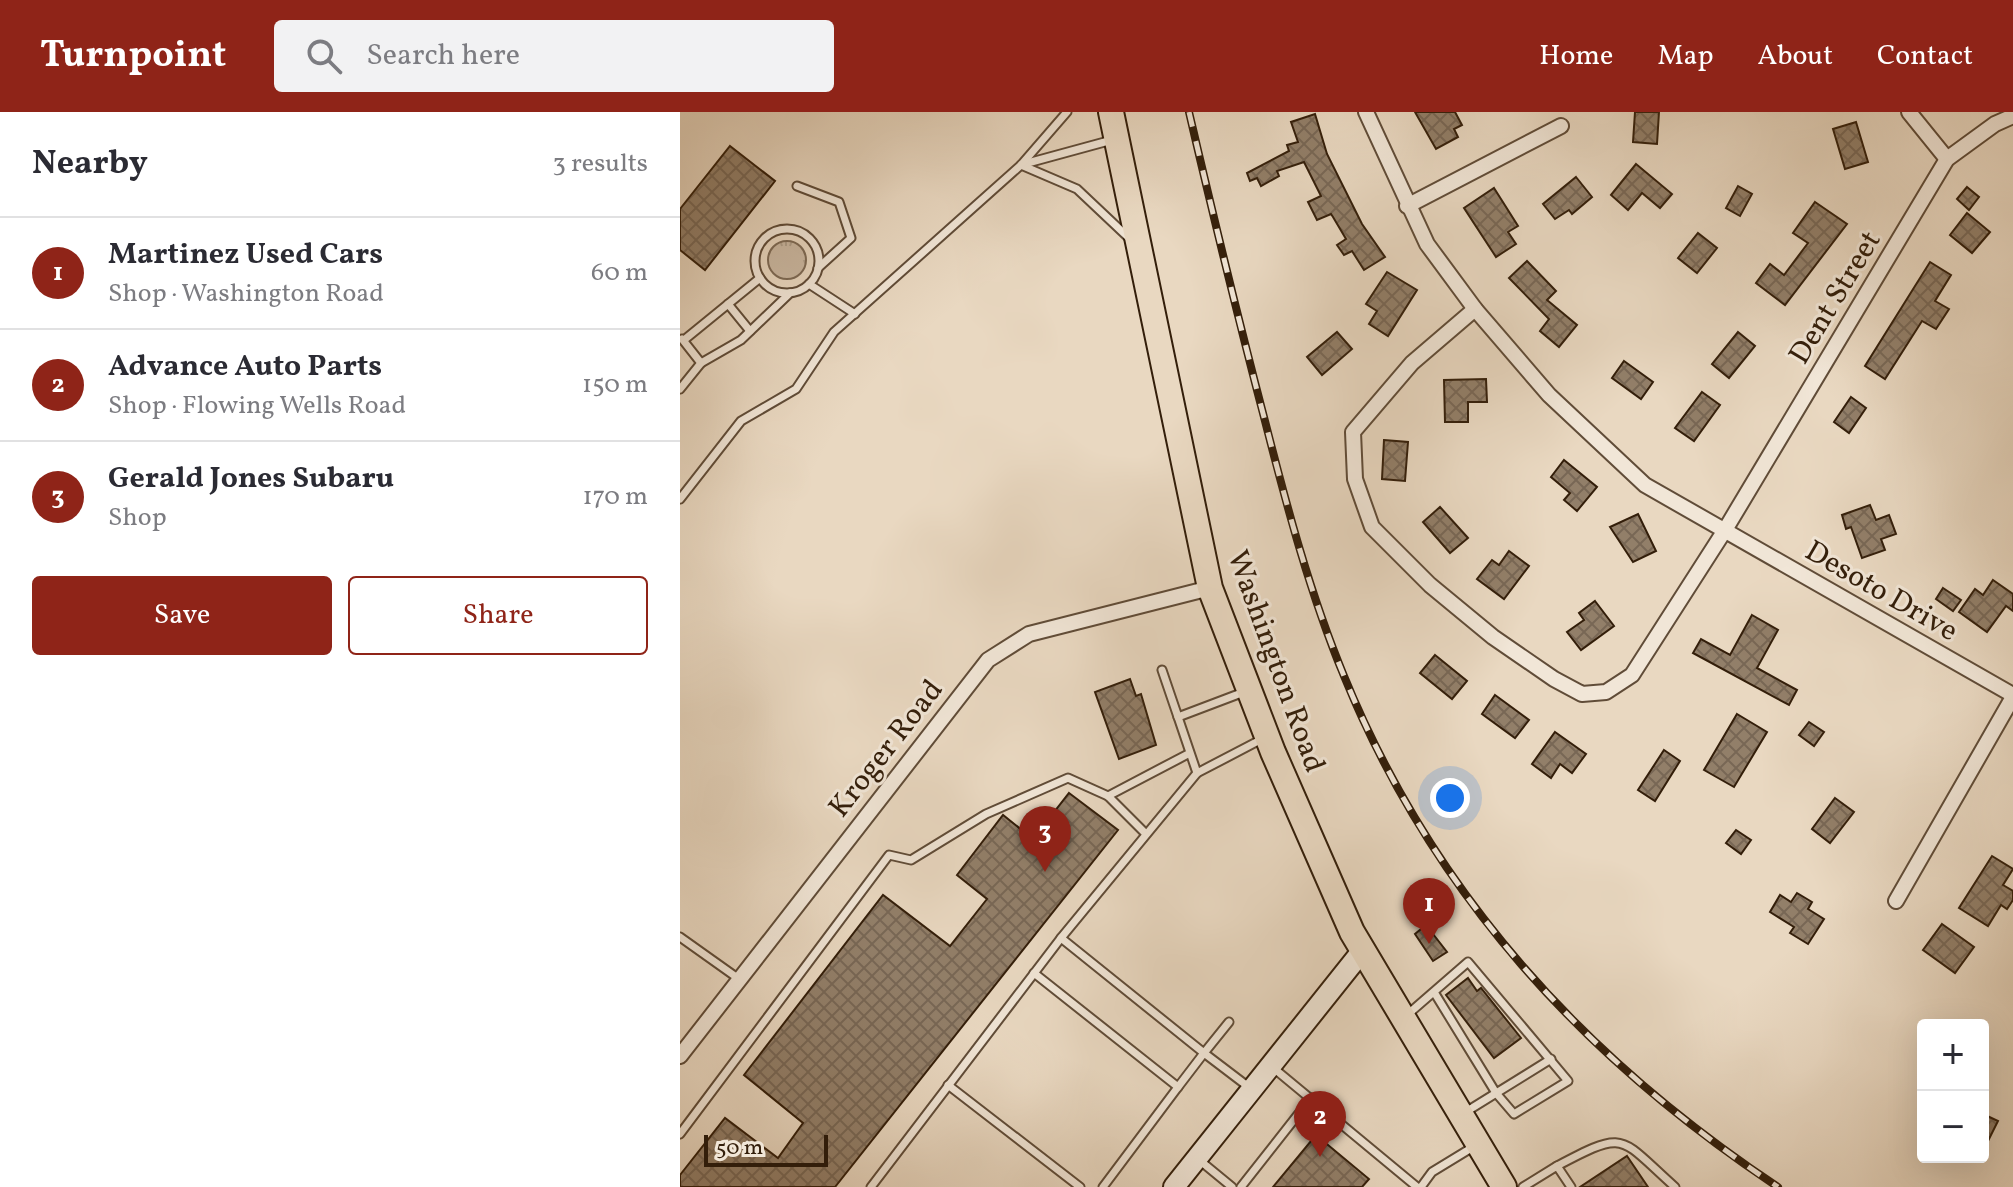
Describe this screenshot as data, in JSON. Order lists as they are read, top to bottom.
{
  "streets": {
    "main road": ["Washington Road"],
    "street": ["Dent Street", "Desoto Drive", "Kroger Road"]
  },
  "crossings": [
    ["Dent Street", "Desoto Drive"],
    ["Washington Road", "Kroger Road"]
  ],
  "scale_bar": "50 m",
  "page": {
    "header": "Turnpoint",
    "search": "Search here",
    "nav": [
      "Home",
      "Map",
      "About",
      "Contact"
    ],
    "heading": ["Nearby", "3 results"],
    "list": [
      {
        "mark": "1",
        "name": "Martinez Used Cars",
        "note": "Shop · Washington Road",
        "value": "60 m"
      },
      {
        "mark": "2",
        "name": "Advance Auto Parts",
        "note": "Shop · Flowing Wells Road",
        "value": "150 m"
      },
      {
        "mark": "3",
        "name": "Gerald Jones Subaru",
        "note": "Shop",
        "value": "170 m"
      }
    ],
    "buttons": ["Save", "Share"],
    "pins": ["3", "1", "2"],
    "map_buttons": ["+", "−"],
    "scale": "50 m"
  }
}
